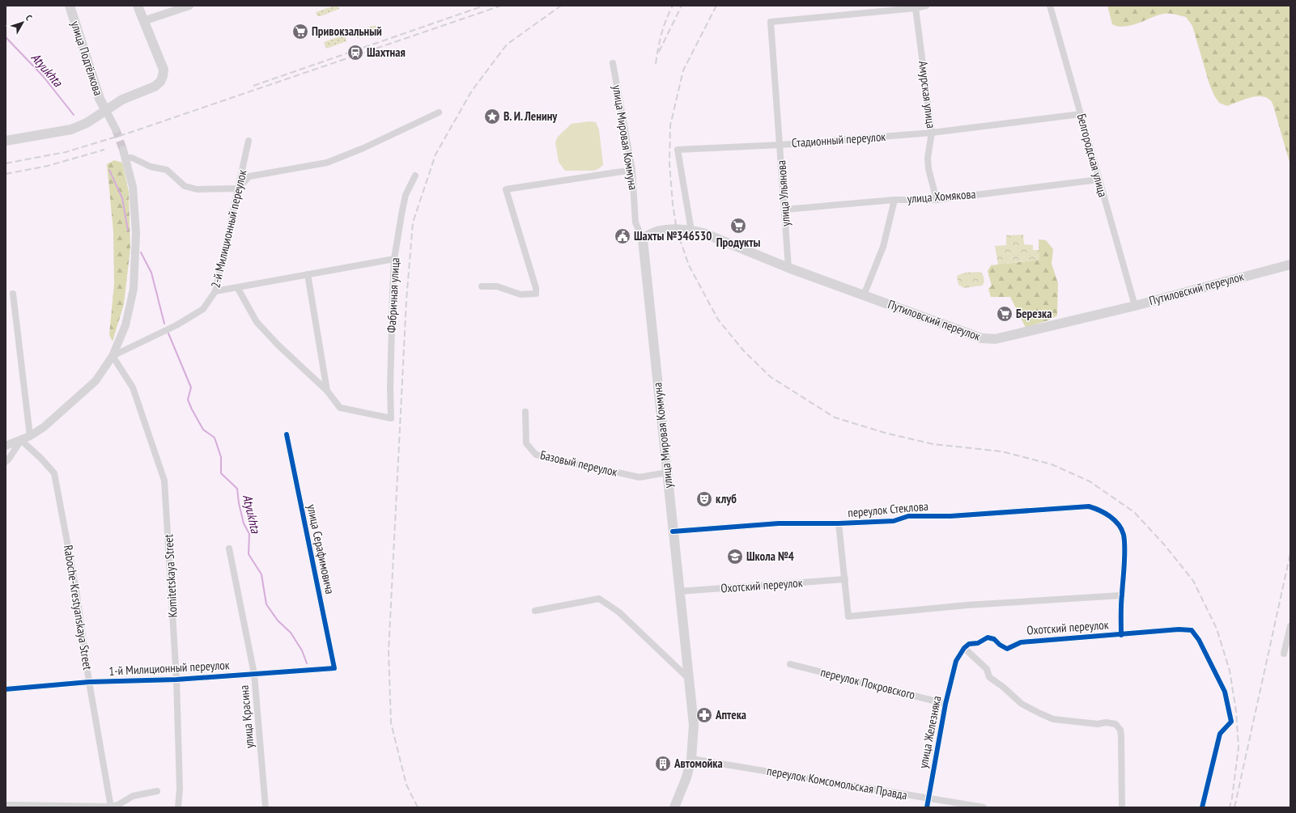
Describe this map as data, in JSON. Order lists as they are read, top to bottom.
{
  "streets": {
    "main road": ["улица Подтёлкова", "улица Мировая Коммуна", "Путиловский переулок"],
    "street": [
      "Амурская улица",
      "Стадионный переулок",
      "Белгородская улица",
      "улица Ульянова",
      "улица Хомякова",
      "2-й Милиционный переулок",
      "Фабричная улица",
      "Базовый переулок",
      "переулок Стеклова",
      "улица Серафимовича",
      "Komitetskaya Street",
      "Охотский переулок",
      "Raboche-Krestyanskaya Street",
      "1-й Милиционный переулок",
      "переулок Покровского",
      "улица Красина",
      "улица Железняка",
      "переулок Комсомольская Правда"
    ]
  },
  "crossings": [
    ["Амурская улица", "Стадионный переулок"],
    ["Амурская улица", "улица Хомякова"],
    ["улица Мировая Коммуна", "Путиловский переулок"],
    ["улица Мировая Коммуна", "Базовый переулок"],
    ["улица Мировая Коммуна", "переулок Стеклова"],
    ["улица Мировая Коммуна", "Охотский переулок"],
    ["улица Мировая Коммуна", "переулок Комсомольская Правда"],
    ["Стадионный переулок", "Белгородская улица"],
    ["Стадионный переулок", "улица Ульянова"],
    ["Стадионный переулок", "Путиловский переулок"],
    ["Белгородская улица", "улица Хомякова"],
    ["Белгородская улица", "Путиловский переулок"],
    ["улица Ульянова", "улица Хомякова"],
    ["улица Ульянова", "Путиловский переулок"],
    ["2-й Милиционный переулок", "Komitetskaya Street"],
    ["улица Серафимовича", "1-й Милиционный переулок"],
    ["Komitetskaya Street", "1-й Милиционный переулок"],
    ["Охотский переулок", "улица Железняка"],
    ["Raboche-Krestyanskaya Street", "1-й Милиционный переулок"],
    ["1-й Милиционный переулок", "улица Красина"],
    ["переулок Покровского", "улица Железняка"],
    ["улица Железняка", "переулок Комсомольская Правда"]
  ],
  "water": ["Atyukhta"],
  "places": {
    "supermarket": ["Привокзальный", "Продукты", "Березка"],
    "station": ["Шахтная"],
    "place": ["В. И. Ленину"],
    "public building": ["Шахты №346530"],
    "theatre": ["клуб"],
    "school or university": ["Школа №4"],
    "pharmacy": ["Аптека"],
    "building": ["Автомойка"]
  },
  "north": "top right"
}
